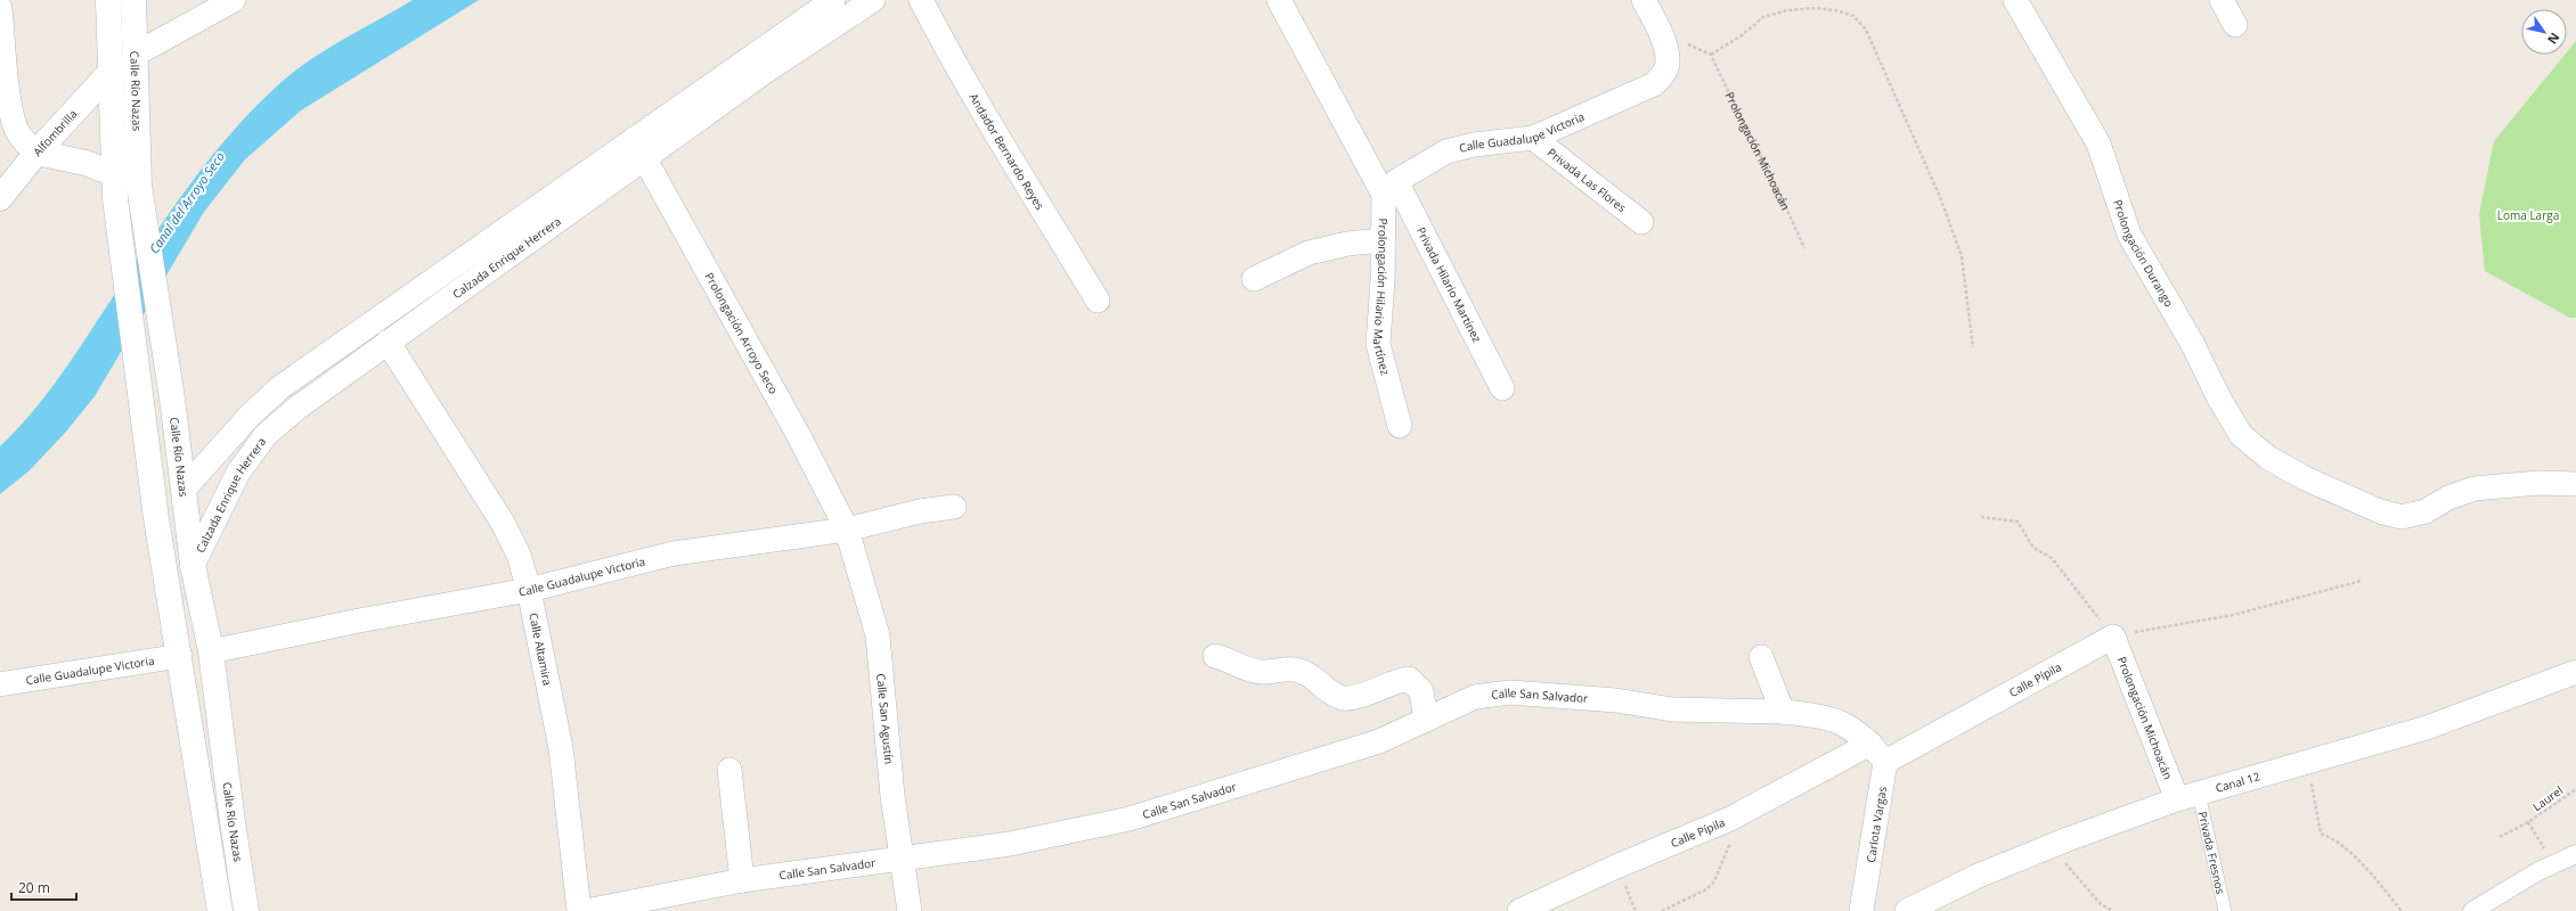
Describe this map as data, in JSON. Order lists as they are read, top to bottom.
{
  "streets": {
    "street": [
      "Calle Río Nazas",
      "Calle Guadalupe Victoria",
      "Alfombrilla",
      "Andador Bernardo Reyes",
      "Prolongación Michoacán",
      "Privada Las Flores",
      "Prolongación Durango",
      "Calzada Enrique Herrera",
      "Privada Hilario Martínez",
      "Prolongación Hilario Martínez",
      "Prolongación Arroyo Seco",
      "Calle Altamira",
      "Calle Pípila",
      "Calle San Salvador",
      "Calle San Agustín",
      "Canal 12",
      "Carlota Vargas"
    ],
    "lane": ["Privada Fresnos"],
    "path": ["Laurel"]
  },
  "crossings": [
    ["Calle Río Nazas", "Calle Guadalupe Victoria"],
    ["Calle Río Nazas", "Alfombrilla"],
    ["Calle Río Nazas", "Calzada Enrique Herrera"],
    ["Calle Guadalupe Victoria", "Privada Las Flores"],
    ["Calle Guadalupe Victoria", "Privada Hilario Martínez"],
    ["Calle Guadalupe Victoria", "Prolongación Hilario Martínez"],
    ["Calle Guadalupe Victoria", "Prolongación Arroyo Seco"],
    ["Calle Guadalupe Victoria", "Calle Altamira"],
    ["Calle Guadalupe Victoria", "Calle San Agustín"],
    ["Prolongación Michoacán", "Calle Pípila"],
    ["Prolongación Michoacán", "Canal 12"],
    ["Prolongación Michoacán", "Privada Fresnos"],
    ["Calzada Enrique Herrera", "Prolongación Arroyo Seco"],
    ["Calzada Enrique Herrera", "Calle Altamira"],
    ["Privada Hilario Martínez", "Prolongación Hilario Martínez"],
    ["Prolongación Arroyo Seco", "Calle San Agustín"],
    ["Calle Pípila", "Carlota Vargas"],
    ["Calle San Salvador", "Calle San Agustín"],
    ["Canal 12", "Privada Fresnos"]
  ],
  "water": ["Canal del Arroyo Seco"],
  "parks": ["Loma Larga"],
  "scale_bar": "20 m",
  "north": "bottom right"
}
